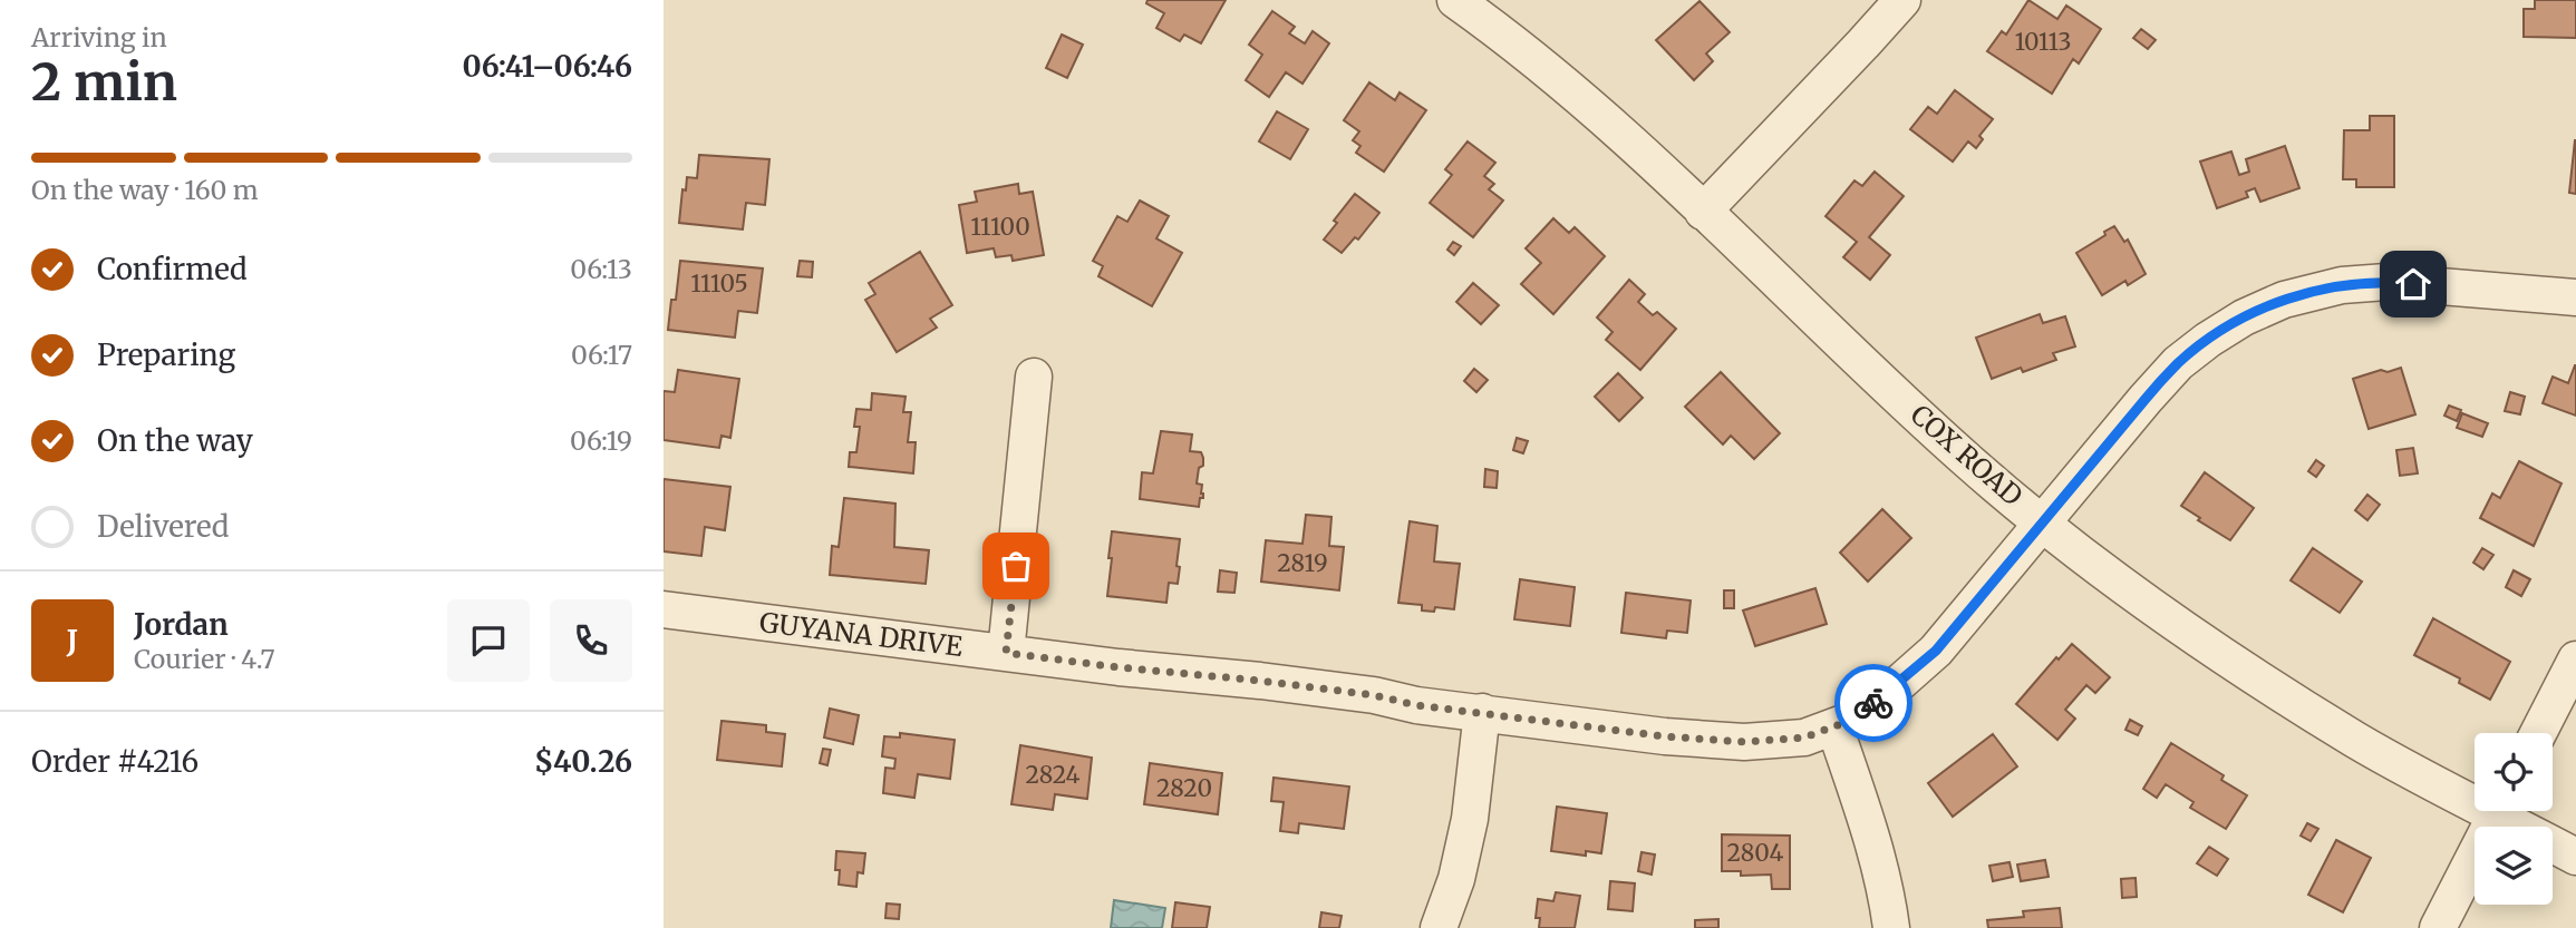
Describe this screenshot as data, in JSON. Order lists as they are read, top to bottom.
{
  "streets": {
    "street": ["COX ROAD", "GUYANA DRIVE"]
  },
  "crossings": [
    ["COX ROAD", "GUYANA DRIVE"]
  ],
  "house_numbers": [
    "10113",
    "11100",
    "11105",
    "2819",
    "2824",
    "2820",
    "2804"
  ],
  "page": {
    "heading": ["2 min", "Arriving in", "06:41–06:46"],
    "panel": [
      "Jordan",
      "Courier · 4.7",
      "Order #4216",
      "$40.26"
    ],
    "bar": "On the way · 160 m",
    "list": [
      ["Confirmed", "06:13"],
      ["Preparing", "06:17"],
      ["On the way", "06:19"],
      "Delivered"
    ],
    "round": "J"
  }
}
